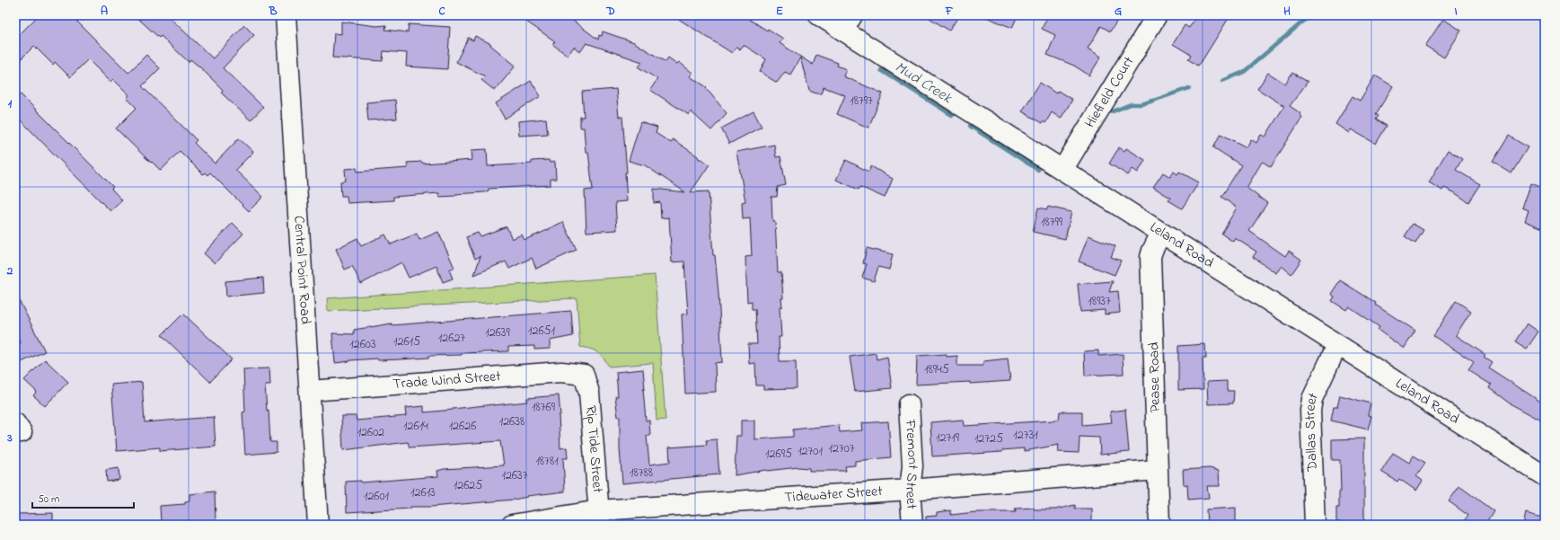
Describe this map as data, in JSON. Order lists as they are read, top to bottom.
{
  "streets": {
    "street": [
      "Hiefield Court",
      "Leland Road",
      "Central Point Road",
      "Pease Road",
      "Trade Wind Street",
      "Dallas Street",
      "Rip Tide Street",
      "Fremont Street",
      "Tidewater Street"
    ]
  },
  "crossings": [
    ["Hiefield Court", "Leland Road"],
    ["Leland Road", "Pease Road"],
    ["Leland Road", "Dallas Street"],
    ["Central Point Road", "Trade Wind Street"],
    ["Pease Road", "Tidewater Street"],
    ["Trade Wind Street", "Rip Tide Street"],
    ["Rip Tide Street", "Tidewater Street"],
    ["Fremont Street", "Tidewater Street"]
  ],
  "water": ["Mud Creek"],
  "house_numbers": [
    "18797",
    "18799",
    "18937",
    "12651",
    "12639",
    "12627",
    "12615",
    "12603",
    "18945",
    "18769",
    "12638",
    "12614",
    "12626",
    "12602",
    "12731",
    "12719",
    "12725",
    "12707",
    "12701",
    "12695",
    "18781",
    "18788",
    "12637",
    "12625",
    "12613",
    "12601"
  ],
  "scale_bar": "50 m",
  "grid": {
    "columns": [
      "A",
      "B",
      "C",
      "D",
      "E",
      "F",
      "G",
      "H",
      "I"
    ],
    "rows": ["1", "2", "3"]
  }
}
